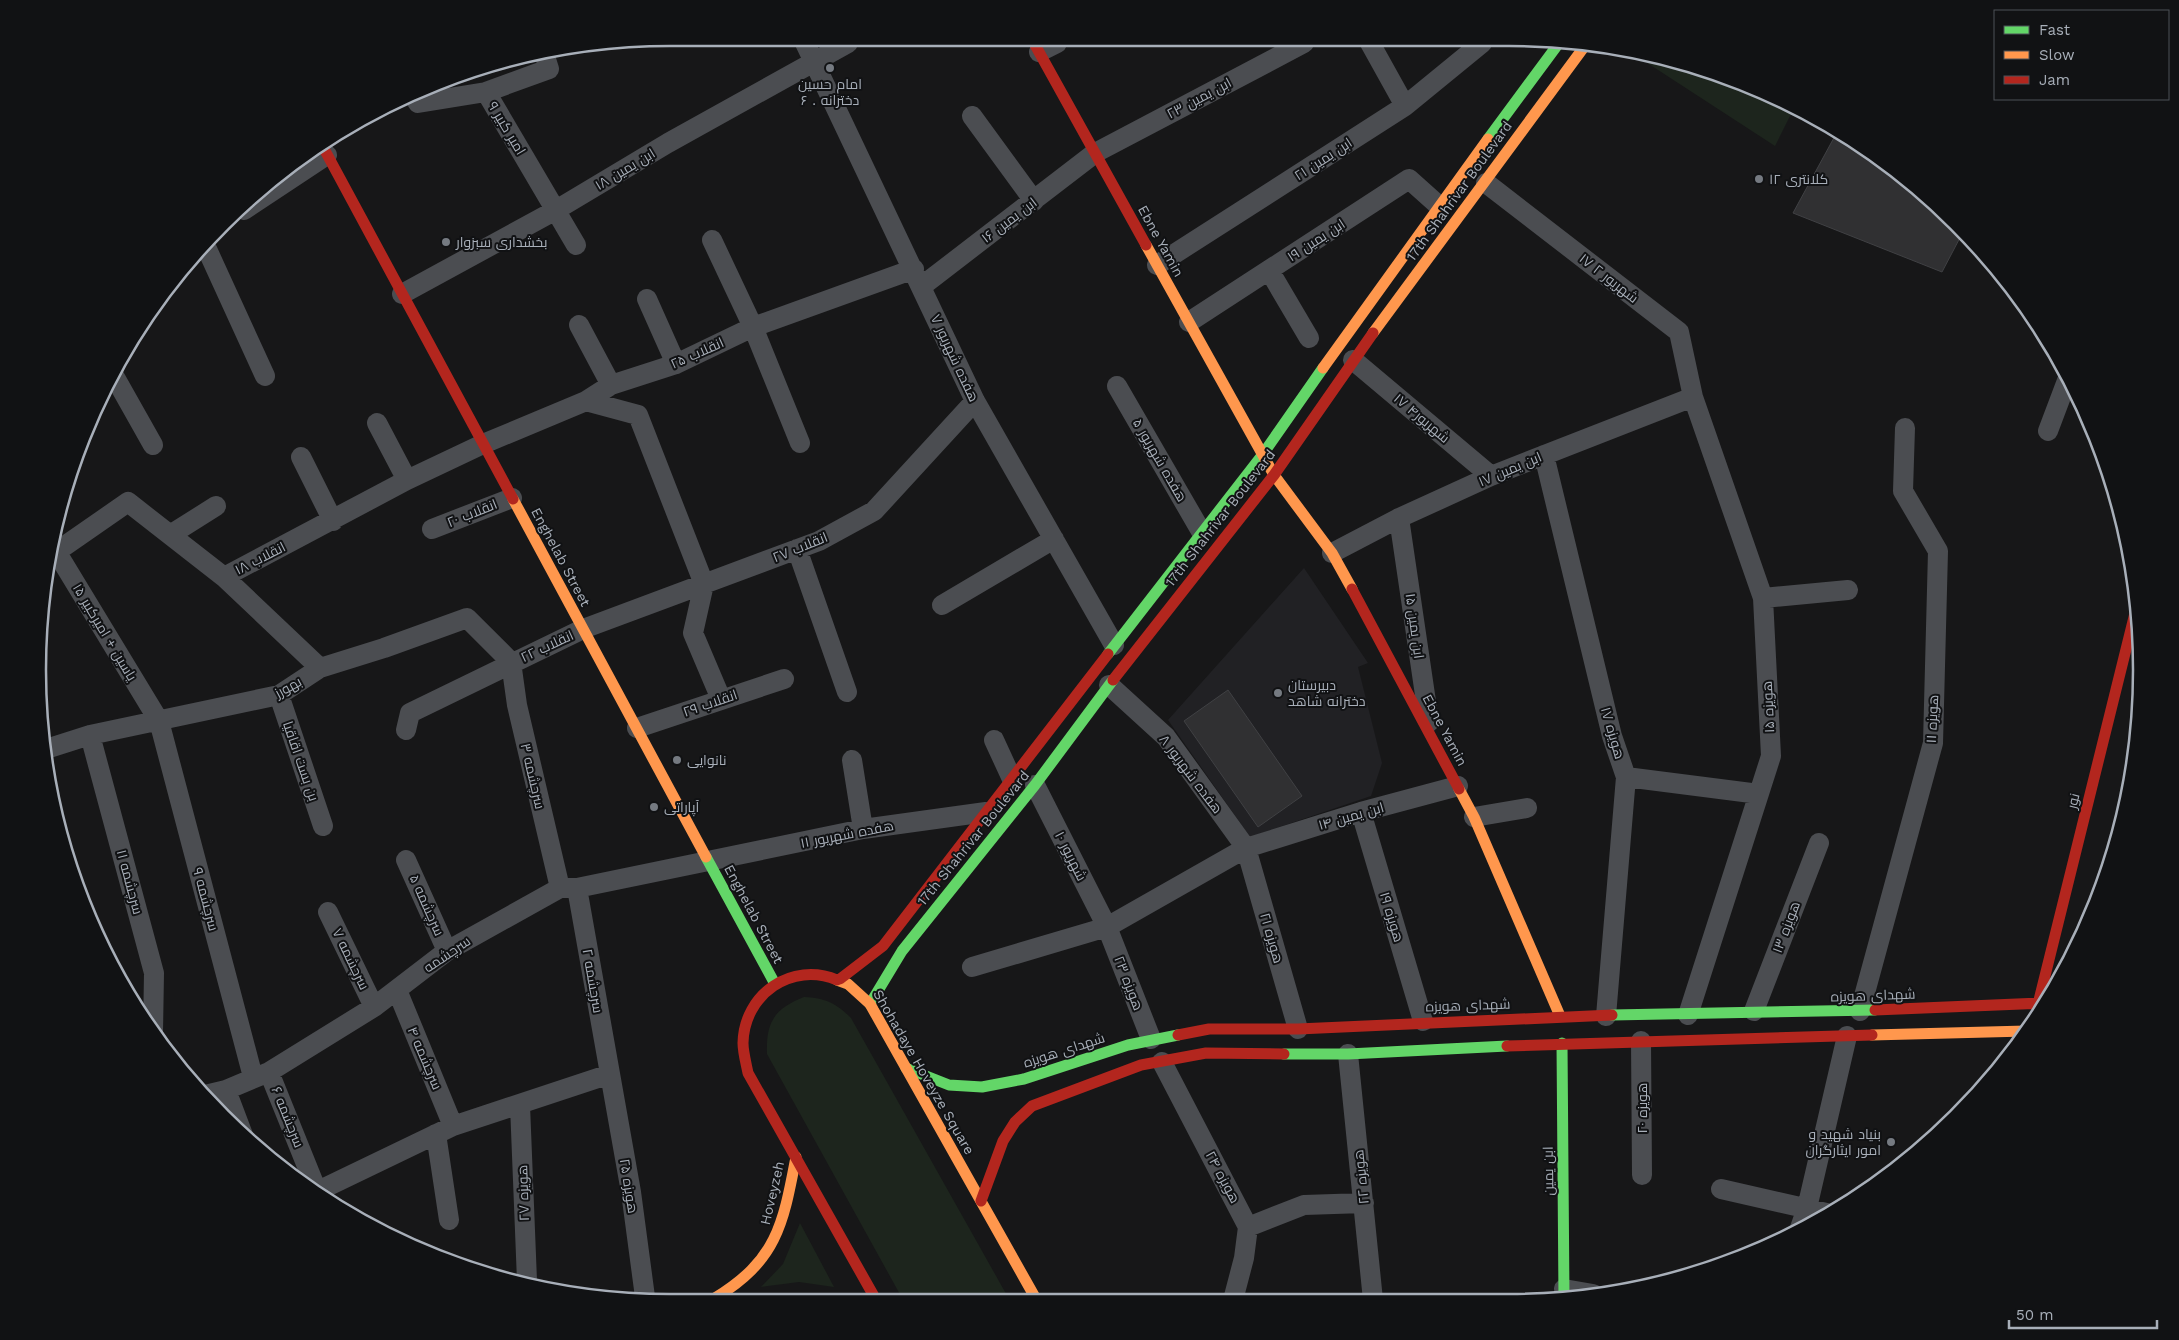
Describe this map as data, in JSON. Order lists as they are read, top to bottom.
{
  "streets": {
    "main road": [
      "17th Shahrivar Boulevard",
      "Ebne Yamin",
      "Enghelab Street",
      "نور",
      "شهدای هویزه",
      "Shohadaye Hoveyze Square",
      "ابن یمین",
      "Hoveyzeh"
    ],
    "street": [
      "ابن یمین ۲۳",
      "امیر کبیر ۹",
      "ابن یمین ۲۱",
      "ابن یمین ۱۸",
      "ابن یمین ۱۶",
      "ابن یمین ۱۹",
      "۱۷ شهریور ۲",
      "انقلاب ۲۵",
      "هفده شهریور ۷",
      "۱۷ شهریور۴",
      "هفده شهریور ۵",
      "ابن یمین ۱۷",
      "انقلاب ۲۰",
      "انقلاب ۲۷",
      "انقلاب ۱۸",
      "ابن یمین ۱۵",
      "یاسین + امیرکبیر ۱۵",
      "انقلاب ۲۲",
      "بهورز",
      "انقلاب ۲۹",
      "هویزه ۱۵",
      "هویزه ۱۱",
      "هویزه ۱۷",
      "بن بست اقاقیا",
      "هفده شهریور ۸",
      "سرچشمه ۳",
      "ابن یمین ۱۴",
      "هفده شهریور ۱۱",
      "شهریور ۱۰",
      "سرچشمه ۱۱",
      "سرچشمه ۹",
      "سرچشمه ۵",
      "هویزه ۱۹",
      "هویزه ۱۳",
      "هویزه ۲۱",
      "سرچشمه",
      "سرچشمه ۷",
      "سرچشمه ۲",
      "هویزه ۲۳",
      "سرچشمه ۴",
      "هویزه ۲۰",
      "سرچشمه ۶",
      "هویزه ۲۴",
      "هویزه ۲۲",
      "هویزه ۲۵",
      "هویزه ۲۷"
    ]
  },
  "crossings": [
    ["ابن یمین ۲۳", "ابن یمین ۱۶"],
    ["ابن یمین ۲۳", "Ebne Yamin"],
    ["امیر کبیر ۹", "ابن یمین ۱۸"],
    ["ابن یمین ۲۱", "Ebne Yamin"],
    ["ابن یمین ۱۸", "هفده شهریور ۷"],
    ["ابن یمین ۱۸", "Enghelab Street"],
    ["17th Shahrivar Boulevard", "ابن یمین ۱۹"],
    ["17th Shahrivar Boulevard", "Ebne Yamin"],
    ["17th Shahrivar Boulevard", "۱۷ شهریور ۲"],
    ["17th Shahrivar Boulevard", "هفده شهریور ۷"],
    ["17th Shahrivar Boulevard", "۱۷ شهریور۴"],
    ["17th Shahrivar Boulevard", "هفده شهریور ۵"],
    ["17th Shahrivar Boulevard", "هفده شهریور ۸"],
    ["17th Shahrivar Boulevard", "هفده شهریور ۱۱"],
    ["17th Shahrivar Boulevard", "شهریور ۱۰"],
    ["17th Shahrivar Boulevard", "Shohadaye Hoveyze Square"],
    ["ابن یمین ۱۶", "Ebne Yamin"],
    ["ابن یمین ۱۶", "انقلاب ۲۵"],
    ["ابن یمین ۱۶", "هفده شهریور ۷"],
    ["ابن یمین ۱۹", "Ebne Yamin"],
    ["Ebne Yamin", "ابن یمین ۱۷"],
    ["Ebne Yamin", "ابن یمین ۱۵"],
    ["Ebne Yamin", "ابن یمین ۱۴"],
    ["Ebne Yamin", "شهدای هویزه"],
    ["۱۷ شهریور ۲", "ابن یمین ۱۷"],
    ["۱۷ شهریور ۲", "هویزه ۱۵"],
    ["انقلاب ۲۵", "هفده شهریور ۷"],
    ["انقلاب ۲۵", "Enghelab Street"],
    ["انقلاب ۲۵", "انقلاب ۱۸"],
    ["هفده شهریور ۷", "انقلاب ۲۷"],
    ["۱۷ شهریور۴", "ابن یمین ۱۷"],
    ["ابن یمین ۱۷", "ابن یمین ۱۵"],
    ["ابن یمین ۱۷", "هویزه ۱۵"],
    ["ابن یمین ۱۷", "هویزه ۱۷"],
    ["انقلاب ۲۰", "Enghelab Street"],
    ["انقلاب ۲۷", "Enghelab Street"],
    ["انقلاب ۲۷", "انقلاب ۲۲"],
    ["Enghelab Street", "انقلاب ۱۸"],
    ["Enghelab Street", "انقلاب ۲۲"],
    ["Enghelab Street", "انقلاب ۲۹"],
    ["Enghelab Street", "هفده شهریور ۱۱"],
    ["Enghelab Street", "سرچشمه"],
    ["Enghelab Street", "Shohadaye Hoveyze Square"],
    ["یاسین + امیرکبیر ۱۵", "بهورز"],
    ["یاسین + امیرکبیر ۱۵", "سرچشمه ۹"],
    ["انقلاب ۲۲", "بهورز"],
    ["انقلاب ۲۲", "سرچشمه ۳"],
    ["بهورز", "بن بست اقاقیا"],
    ["بهورز", "سرچشمه ۳"],
    ["بهورز", "سرچشمه ۱۱"],
    ["بهورز", "سرچشمه ۹"],
    ["هویزه ۱۵", "شهدای هویزه"],
    ["هویزه ۱۱", "شهدای هویزه"],
    ["هویزه ۱۷", "شهدای هویزه"],
    ["هفده شهریور ۸", "ابن یمین ۱۴"],
    ["هفده شهریور ۸", "هویزه ۲۱"],
    ["سرچشمه ۳", "سرچشمه"],
    ["سرچشمه ۳", "سرچشمه ۲"],
    ["ابن یمین ۱۴", "شهریور ۱۰"],
    ["ابن یمین ۱۴", "هویزه ۱۹"],
    ["ابن یمین ۱۴", "هویزه ۲۱"],
    ["ابن یمین ۱۴", "هویزه ۲۳"],
    ["هفده شهریور ۱۱", "سرچشمه"],
    ["شهریور ۱۰", "هویزه ۲۳"],
    ["سرچشمه ۹", "سرچشمه"],
    ["سرچشمه ۹", "سرچشمه ۶"],
    ["سرچشمه ۵", "سرچشمه"],
    ["هویزه ۱۹", "شهدای هویزه"],
    ["هویزه ۱۳", "شهدای هویزه"],
    ["هویزه ۲۱", "شهدای هویزه"],
    ["سرچشمه", "سرچشمه ۷"],
    ["سرچشمه", "سرچشمه ۲"],
    ["سرچشمه", "سرچشمه ۴"],
    ["سرچشمه", "سرچشمه ۶"],
    ["سرچشمه ۲", "هویزه ۲۵"],
    ["هویزه ۲۳", "شهدای هویزه"],
    ["شهدای هویزه", "Shohadaye Hoveyze Square"],
    ["Shohadaye Hoveyze Square", "Hoveyzeh"]
  ],
  "places": [
    "امام حسین ۶ . دخترانه",
    "کلانتری ۱۲",
    "بخشداری سبزوار",
    "دبیرستان دخترانه شاهد",
    "نانوایی",
    "آپاراتی",
    "بنیاد شهید و امور ایثارگران"
  ],
  "legend": ["Fast", "Slow", "Jam"],
  "scale_bar": "50 m"
}
